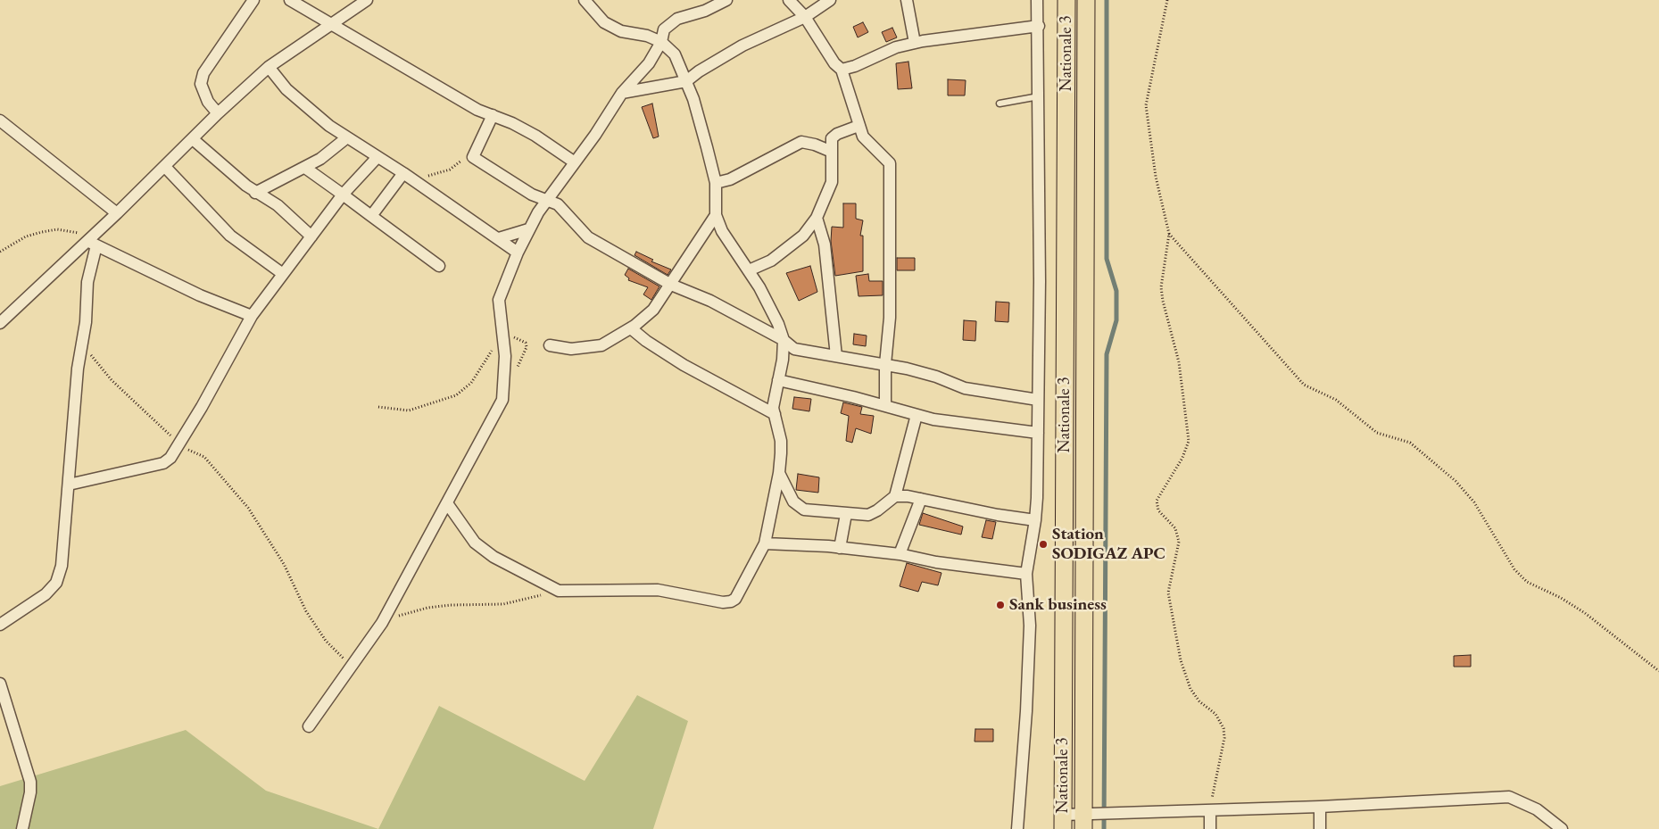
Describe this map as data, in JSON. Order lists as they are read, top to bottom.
{
  "streets": {
    "main road": ["Nationale 3"]
  },
  "places": ["Station SODIGAZ APC", "Sank business"]
}
